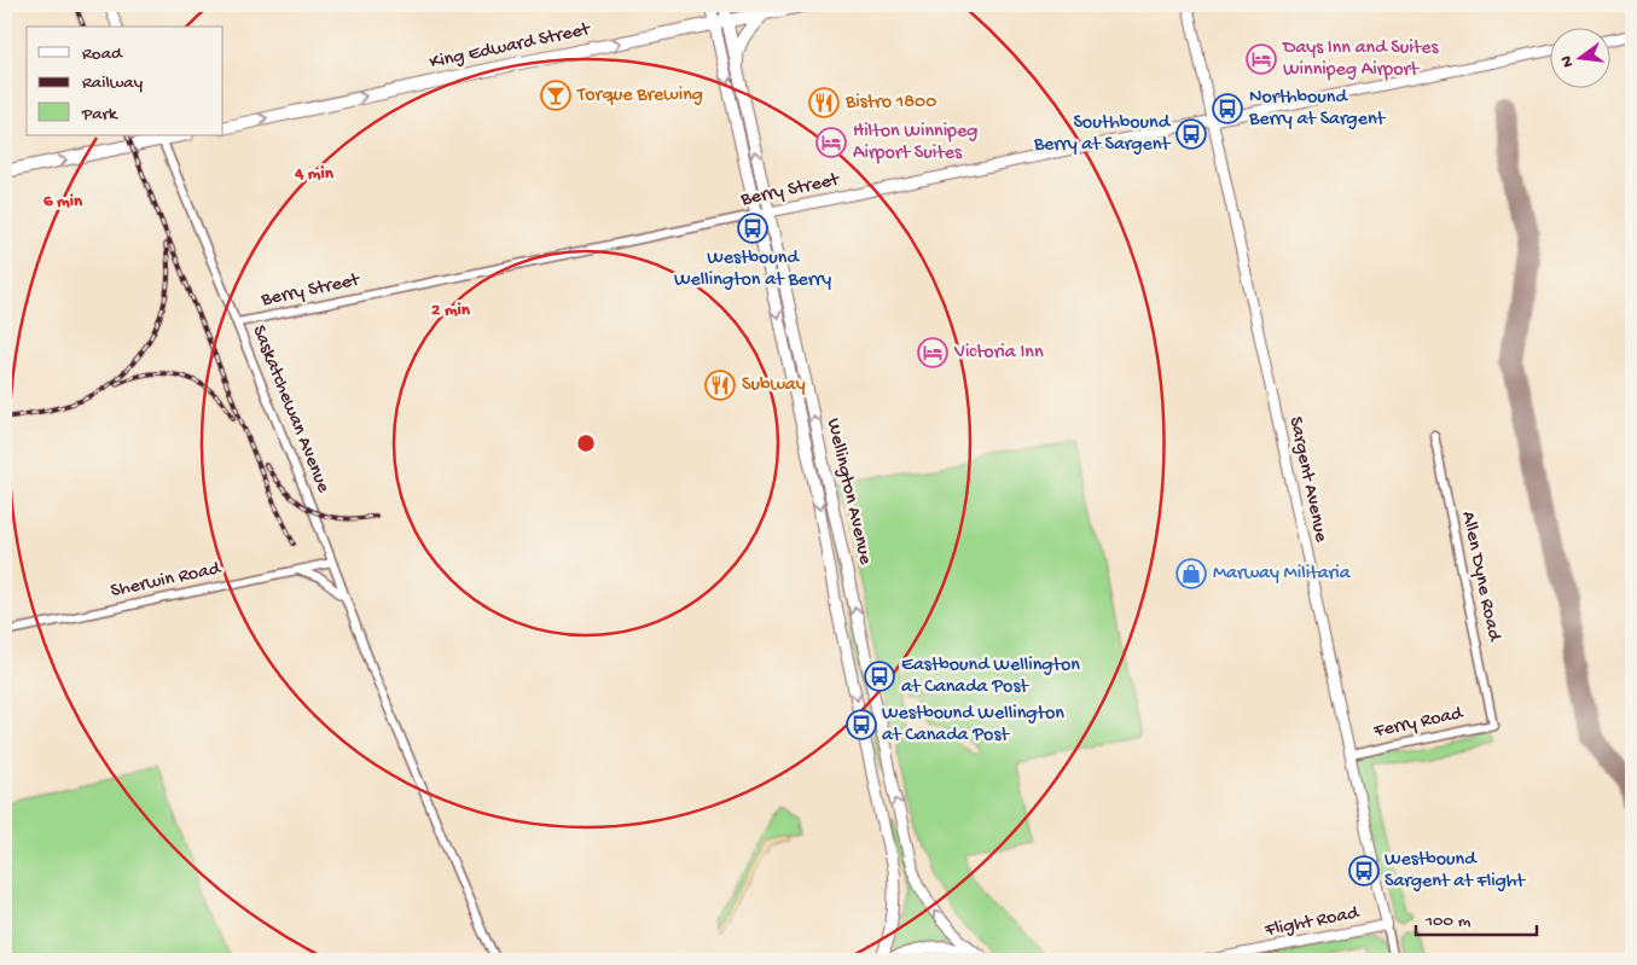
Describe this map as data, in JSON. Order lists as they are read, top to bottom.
{
  "streets": {
    "main road": ["King Edward Street", "Wellington Avenue"],
    "street": [
      "Berry Street",
      "Saskatchewan Avenue",
      "Sargent Avenue",
      "Allen Dyne Road",
      "Sherwin Road",
      "Ferry Road",
      "Flight Road"
    ]
  },
  "crossings": [
    ["King Edward Street", "Wellington Avenue"],
    ["Berry Street", "Saskatchewan Avenue"],
    ["Berry Street", "Sargent Avenue"],
    ["Berry Street", "Wellington Avenue"],
    ["Saskatchewan Avenue", "Sherwin Road"],
    ["Sargent Avenue", "Ferry Road"],
    ["Sargent Avenue", "Flight Road"],
    ["Allen Dyne Road", "Ferry Road"]
  ],
  "one_way": ["King Edward Street"],
  "places": {
    "hotel": ["Days Inn and Suites Winnipeg Airport", "Hilton Winnipeg Airport Suites", "Victoria Inn"],
    "bar": ["Torque Brewing"],
    "restaurant": ["Bistro 1800", "Subway"],
    "bus stop": [
      "Northbound Berry at Sargent",
      "Southbound Berry at Sargent",
      "Westbound Wellington at Berry",
      "Eastbound Wellington at Canada Post",
      "Westbound Wellington at Canada Post",
      "Westbound Sargent at Flight"
    ],
    "shop": ["Marway Militaria"]
  },
  "legend": ["Road", "Railway", "Park"],
  "scale_bar": "100 m",
  "north": "left",
  "rings": ["4 min", "6 min", "2 min"]
}
